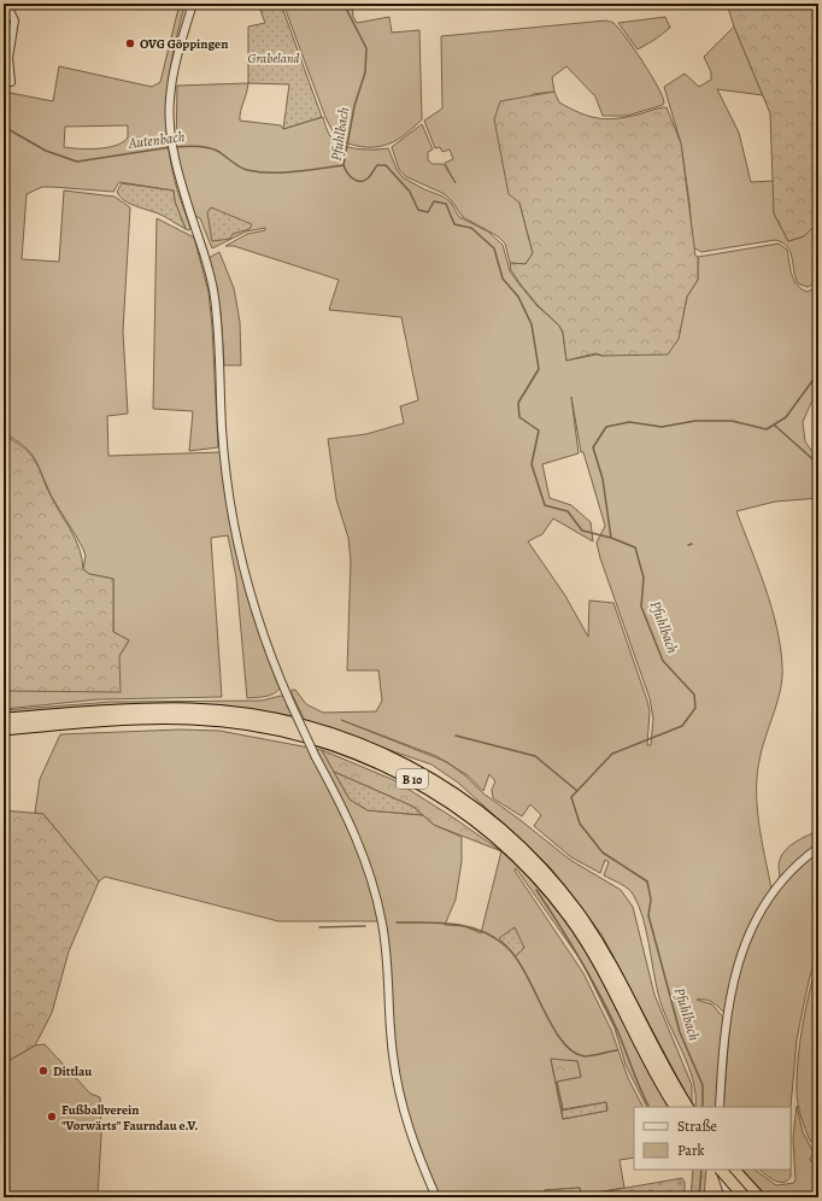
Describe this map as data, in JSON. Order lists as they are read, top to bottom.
{
  "streets": {
    "highway": ["B 10"]
  },
  "water": ["Pfuhlbach", "Autenbach"],
  "parks": ["Grabeland"],
  "places": ["OVG Göppingen", "Dittlau", "Fußballverein \"Vorwärts\" Faurndau e.V."],
  "legend": ["Straße", "Park"]
}
